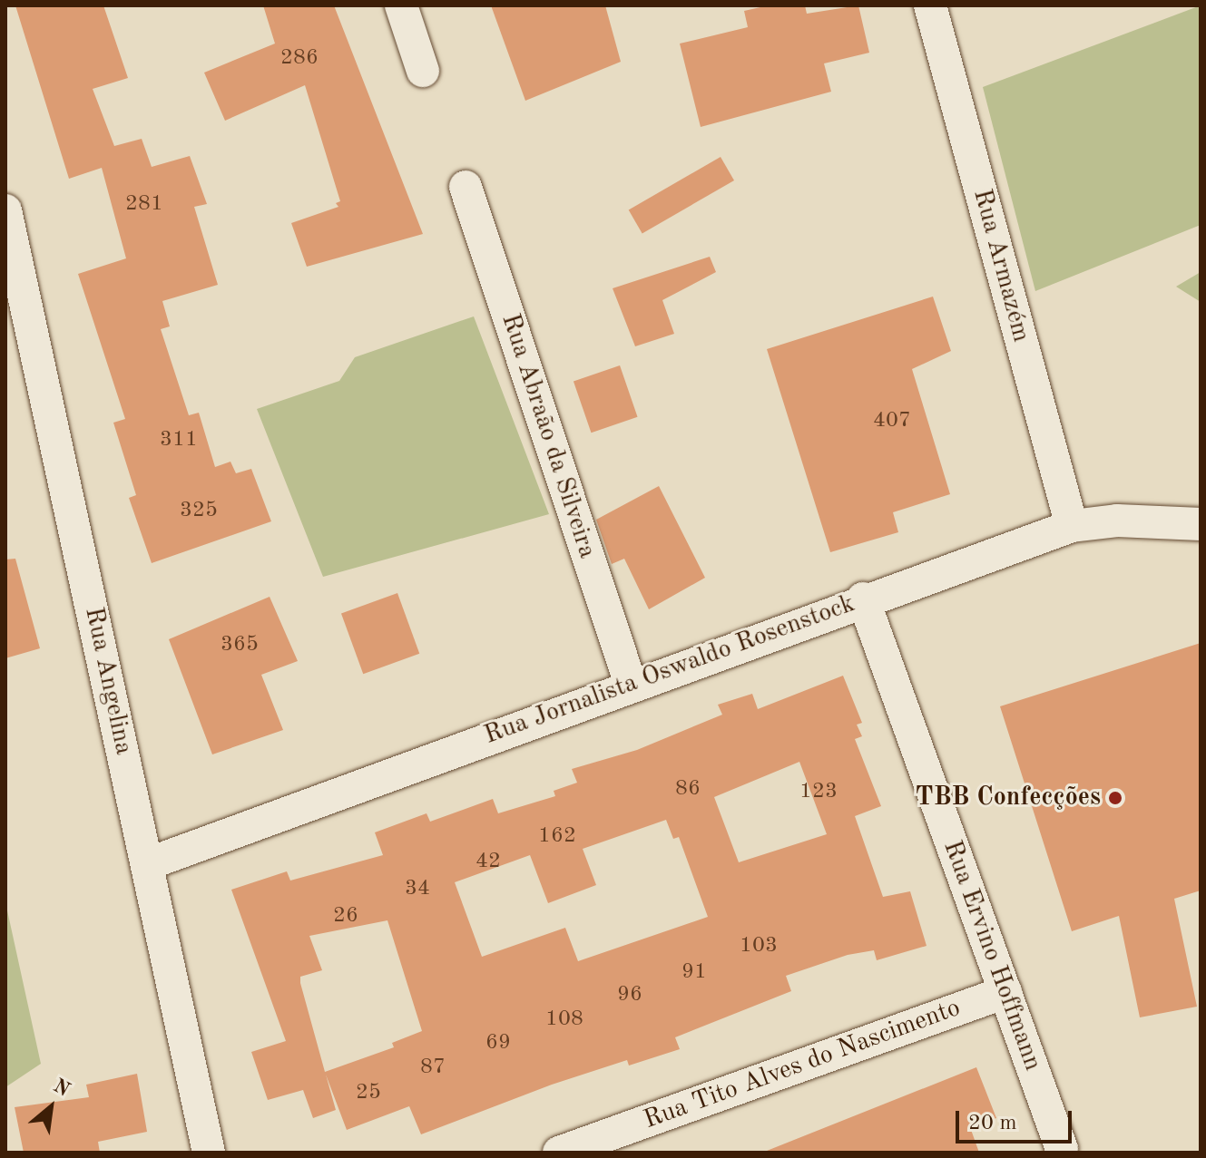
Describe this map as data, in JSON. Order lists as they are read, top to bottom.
{
  "streets": {
    "street": [
      "Rua Armazém",
      "Rua Abraão da Silveira",
      "Rua Jornalista Oswaldo Rosenstock",
      "Rua Angelina",
      "Rua Ervino Hoffmann",
      "Rua Tito Alves do Nascimento"
    ]
  },
  "crossings": [
    ["Rua Armazém", "Rua Jornalista Oswaldo Rosenstock"],
    ["Rua Abraão da Silveira", "Rua Jornalista Oswaldo Rosenstock"],
    ["Rua Jornalista Oswaldo Rosenstock", "Rua Angelina"],
    ["Rua Jornalista Oswaldo Rosenstock", "Rua Ervino Hoffmann"],
    ["Rua Ervino Hoffmann", "Rua Tito Alves do Nascimento"]
  ],
  "places": ["TBB Confecções"],
  "house_numbers": [
    "286",
    "281",
    "407",
    "311",
    "325",
    "365",
    "86",
    "123",
    "162",
    "42",
    "34",
    "26",
    "103",
    "91",
    "96",
    "108",
    "69",
    "87",
    "25"
  ],
  "scale_bar": "20 m",
  "north": "top right"
}
